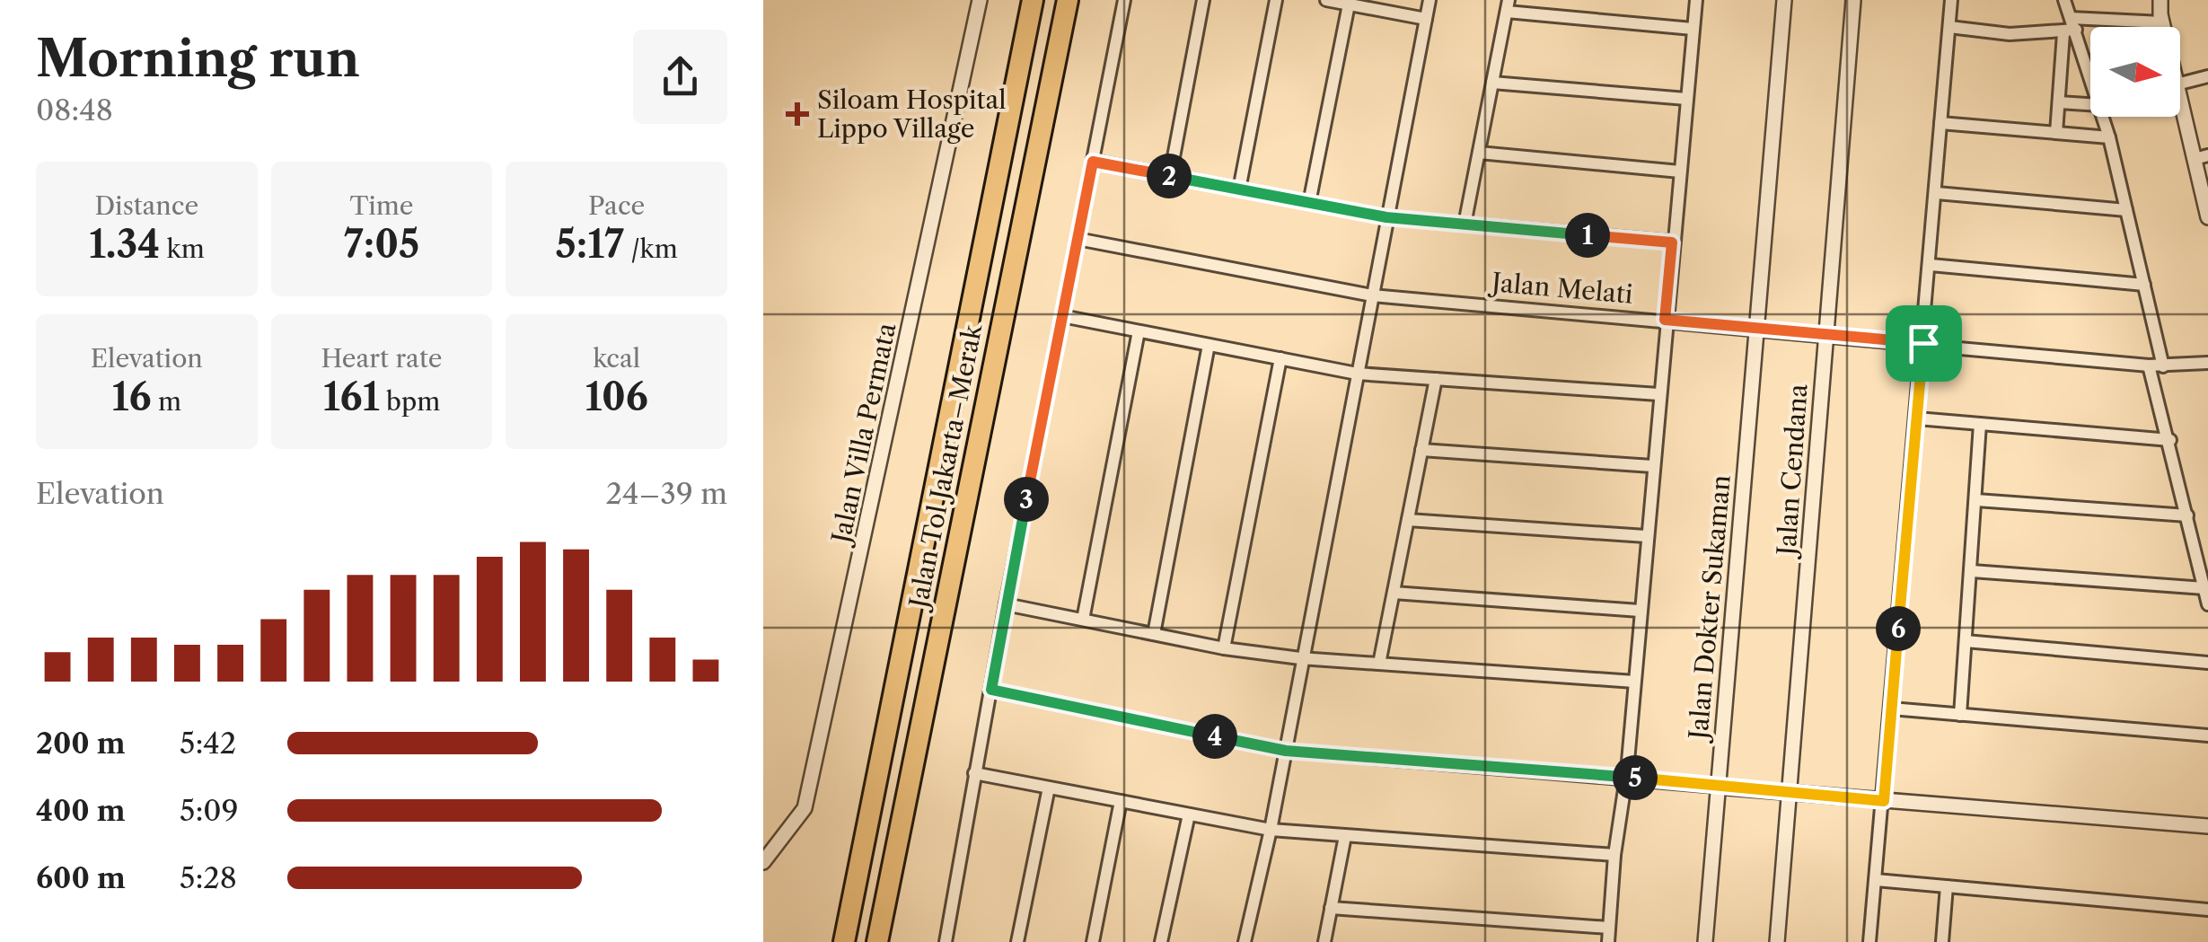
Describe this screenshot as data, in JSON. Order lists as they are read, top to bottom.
{
  "streets": {
    "highway": ["Jalan Tol Jakarta–Merak"],
    "street": [
      "Jalan Melati",
      "Jalan Villa Permata",
      "Jalan Cendana",
      "Jalan Dokter Sukaman"
    ]
  },
  "crossings": [
    ["Jalan Melati", "Jalan Cendana"],
    ["Jalan Melati", "Jalan Dokter Sukaman"]
  ],
  "places": {
    "health": ["Siloam Hospital Lippo Village"]
  },
  "north": "right",
  "page": {
    "heading": ["Morning run", "08:48"],
    "stats": [
      ["Distance", "1.34 km"],
      ["Time", "7:05"],
      ["Pace", "5:17 /km"],
      ["Elevation", "16 m"],
      ["Heart rate", "161 bpm"],
      ["kcal", "106"]
    ],
    "pins": [
      "2",
      "1",
      "3",
      "6",
      "4",
      "5"
    ],
    "chart": ["Elevation", "24–39 m"],
    "list": [
      {
        "name": "200 m",
        "note": "5:42"
      },
      {
        "name": "400 m",
        "note": "5:09"
      },
      {
        "name": "600 m",
        "note": "5:28"
      }
    ]
  }
}
